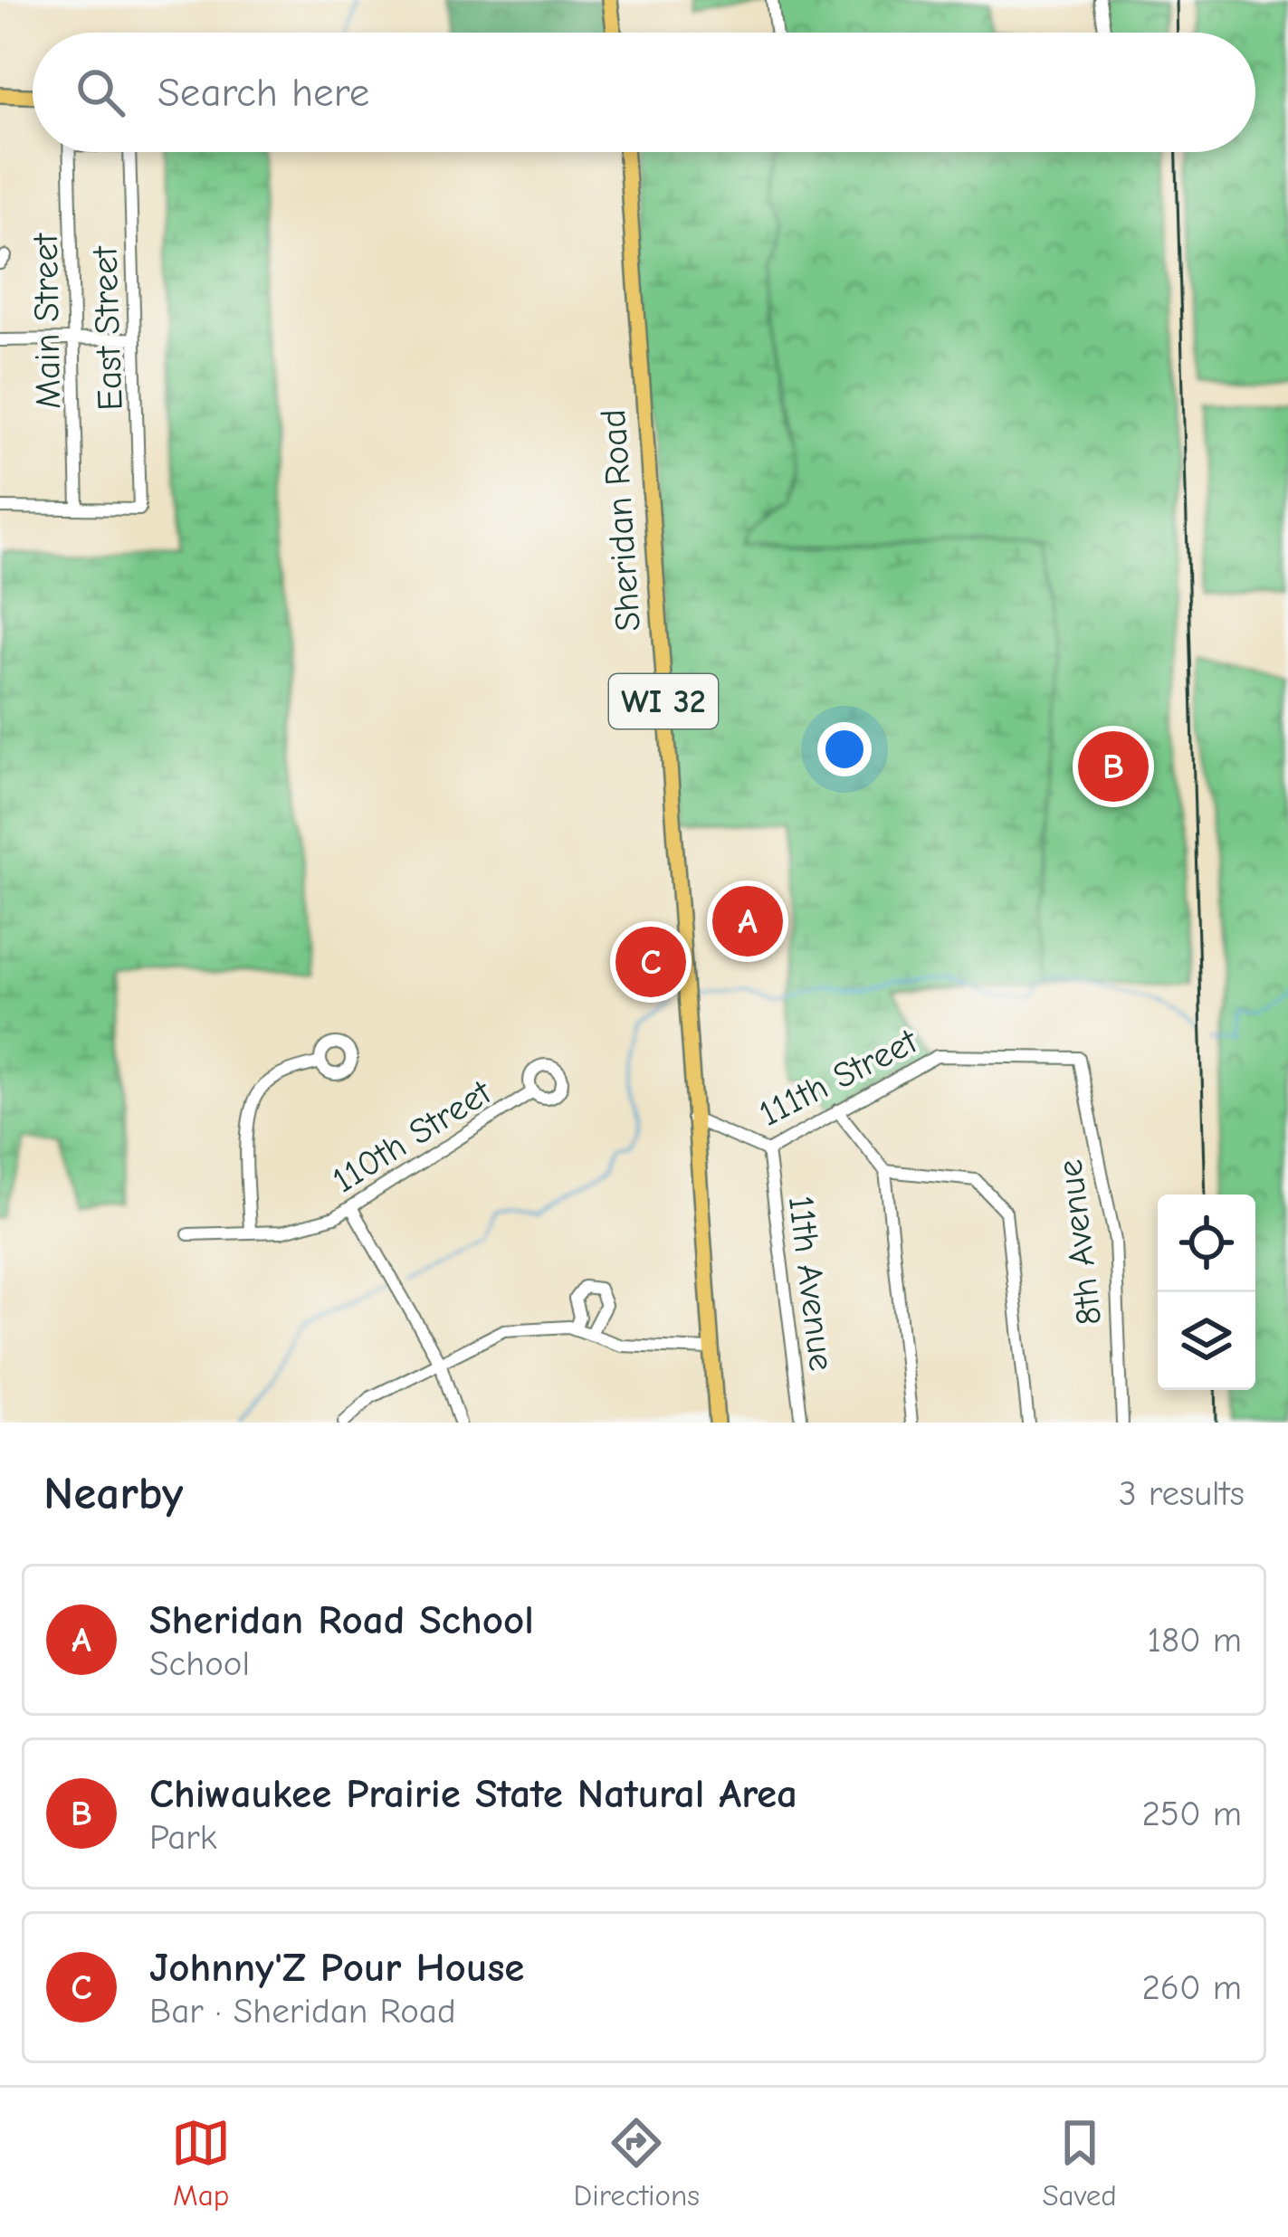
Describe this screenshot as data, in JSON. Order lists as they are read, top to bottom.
{
  "streets": {
    "main road": ["Sheridan Road", "WI 32"],
    "street": [
      "Main Street",
      "East Street",
      "111th Street",
      "110th Street",
      "8th Avenue",
      "11th Avenue"
    ]
  },
  "crossings": [
    ["Main Street", "East Street"],
    ["Sheridan Road", "111th Street"],
    ["111th Street", "8th Avenue"],
    ["111th Street", "11th Avenue"]
  ],
  "page": {
    "search": "Search here",
    "pins": ["B", "A", "C"],
    "heading": ["Nearby", "3 results"],
    "list": [
      {
        "mark": "A",
        "name": "Sheridan Road School",
        "note": "School",
        "value": "180 m"
      },
      {
        "mark": "B",
        "name": "Chiwaukee Prairie State Natural Area",
        "note": "Park",
        "value": "250 m"
      },
      {
        "mark": "C",
        "name": "Johnny'Z Pour House",
        "note": "Bar · Sheridan Road",
        "value": "260 m"
      }
    ],
    "nav": ["Map", "Directions", "Saved"]
  }
}
